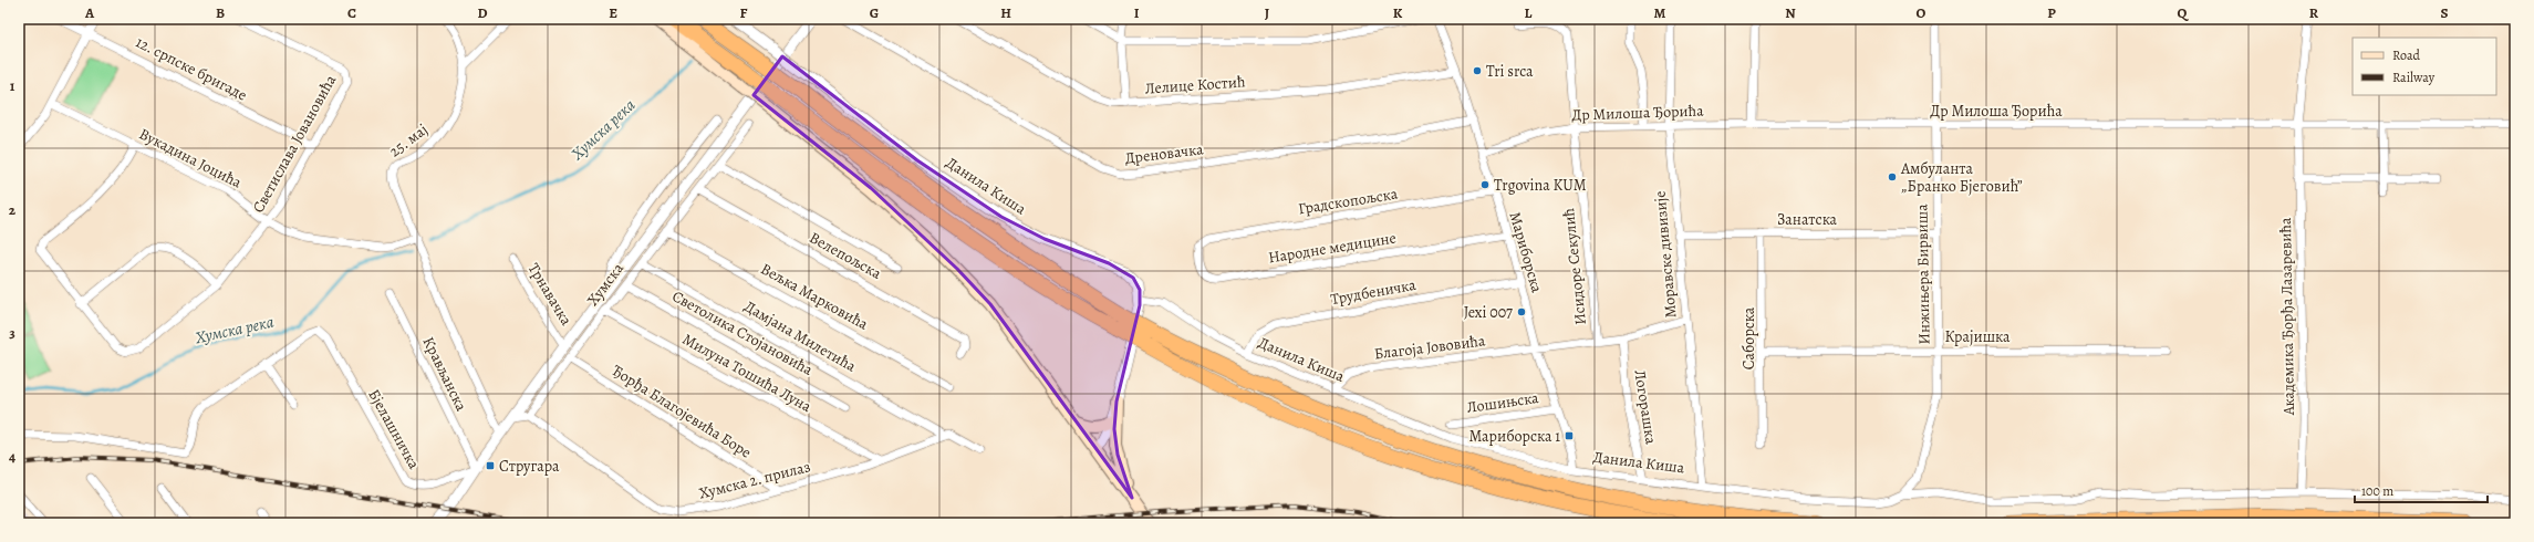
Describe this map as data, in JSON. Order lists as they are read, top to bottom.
{
  "streets": {
    "street": [
      "12. српске бригаде",
      "Лелице Костић",
      "Др Милоша Ђорића",
      "25. мај",
      "Светислава Јовановића",
      "Дреновачка",
      "Вукадина Јоцића",
      "Данила Киша",
      "Градскопољска",
      "Занатска",
      "Народне медицине",
      "Мариборска",
      "Моравске дивизије",
      "Велепољска",
      "Исидоре Секулић",
      "Инжињера Бирвиша",
      "Хумска",
      "Трудбеничка",
      "Трнавачка",
      "Вељка Марковића",
      "Академика Ђорђа Лазаревића",
      "Светолика Стојановића",
      "Дамјана Милетића",
      "Крајишка",
      "Саборска",
      "Благоја Јововића",
      "Милуна Тошића Луна",
      "Крављанска",
      "Лошињска",
      "Логорашка",
      "Ђорђа Благојевића Боре",
      "Бјелашничка",
      "Хумска 2. прилаз"
    ]
  },
  "crossings": [
    ["12. српске бригаде", "Светислава Јовановића"],
    ["Лелице Костић", "Мариборска"],
    ["Др Милоша Ђорића", "Мариборска"],
    ["Др Милоша Ђорића", "Моравске дивизије"],
    ["Др Милоша Ђорића", "Исидоре Секулић"],
    ["Др Милоша Ђорића", "Инжињера Бирвиша"],
    ["Др Милоша Ђорића", "Академика Ђорђа Лазаревића"],
    ["25. мај", "Вукадина Јоцића"],
    ["Светислава Јовановића", "Вукадина Јоцића"],
    ["Дреновачка", "Мариборска"],
    ["Данила Киша", "Мариборска"],
    ["Данила Киша", "Моравске дивизије"],
    ["Данила Киша", "Инжињера Бирвиша"],
    ["Данила Киша", "Трудбеничка"],
    ["Данила Киша", "Академика Ђорђа Лазаревића"],
    ["Данила Киша", "Благоја Јововића"],
    ["Данила Киша", "Логорашка"],
    ["Градскопољска", "Народне медицине"],
    ["Градскопољска", "Мариборска"],
    ["Занатска", "Моравске дивизије"],
    ["Занатска", "Инжињера Бирвиша"],
    ["Занатска", "Саборска"],
    ["Народне медицине", "Мариборска"],
    ["Мариборска", "Трудбеничка"],
    ["Мариборска", "Благоја Јововића"],
    ["Мариборска", "Лошињска"],
    ["Моравске дивизије", "Благоја Јововића"],
    ["Велепољска", "Хумска"],
    ["Исидоре Секулић", "Благоја Јововића"],
    ["Инжињера Бирвиша", "Крајишка"],
    ["Хумска", "Трнавачка"],
    ["Хумска", "Вељка Марковића"],
    ["Хумска", "Светолика Стојановића"],
    ["Хумска", "Дамјана Милетића"],
    ["Хумска", "Милуна Тошића Луна"],
    ["Хумска", "Крављанска"],
    ["Хумска", "Ђорђа Благојевића Боре"],
    ["Хумска", "Бјелашничка"],
    ["Хумска", "Хумска 2. прилаз"],
    ["Дамјана Милетића", "Хумска 2. прилаз"],
    ["Крајишка", "Саборска"],
    ["Благоја Јововића", "Логорашка"],
    ["Милуна Тошића Луна", "Хумска 2. прилаз"],
    ["Крављанска", "Бјелашничка"],
    ["Ђорђа Благојевића Боре", "Хумска 2. прилаз"]
  ],
  "water": ["Хумска река"],
  "places": {
    "other": [
      "Tri srca",
      "Амбуланта „Бранко Бјеговић”",
      "Trgovina KUM",
      "Jexi 007"
    ],
    "transit": ["Мариборска 1", "Стругара"]
  },
  "legend": ["Road", "Railway"],
  "scale_bar": "100 m",
  "grid": {
    "columns": [
      "A",
      "B",
      "C",
      "D",
      "E",
      "F",
      "G",
      "H",
      "I",
      "J",
      "K",
      "L",
      "M",
      "N",
      "O",
      "P",
      "Q",
      "R",
      "S"
    ],
    "rows": [
      "1",
      "2",
      "3",
      "4"
    ]
  }
}
